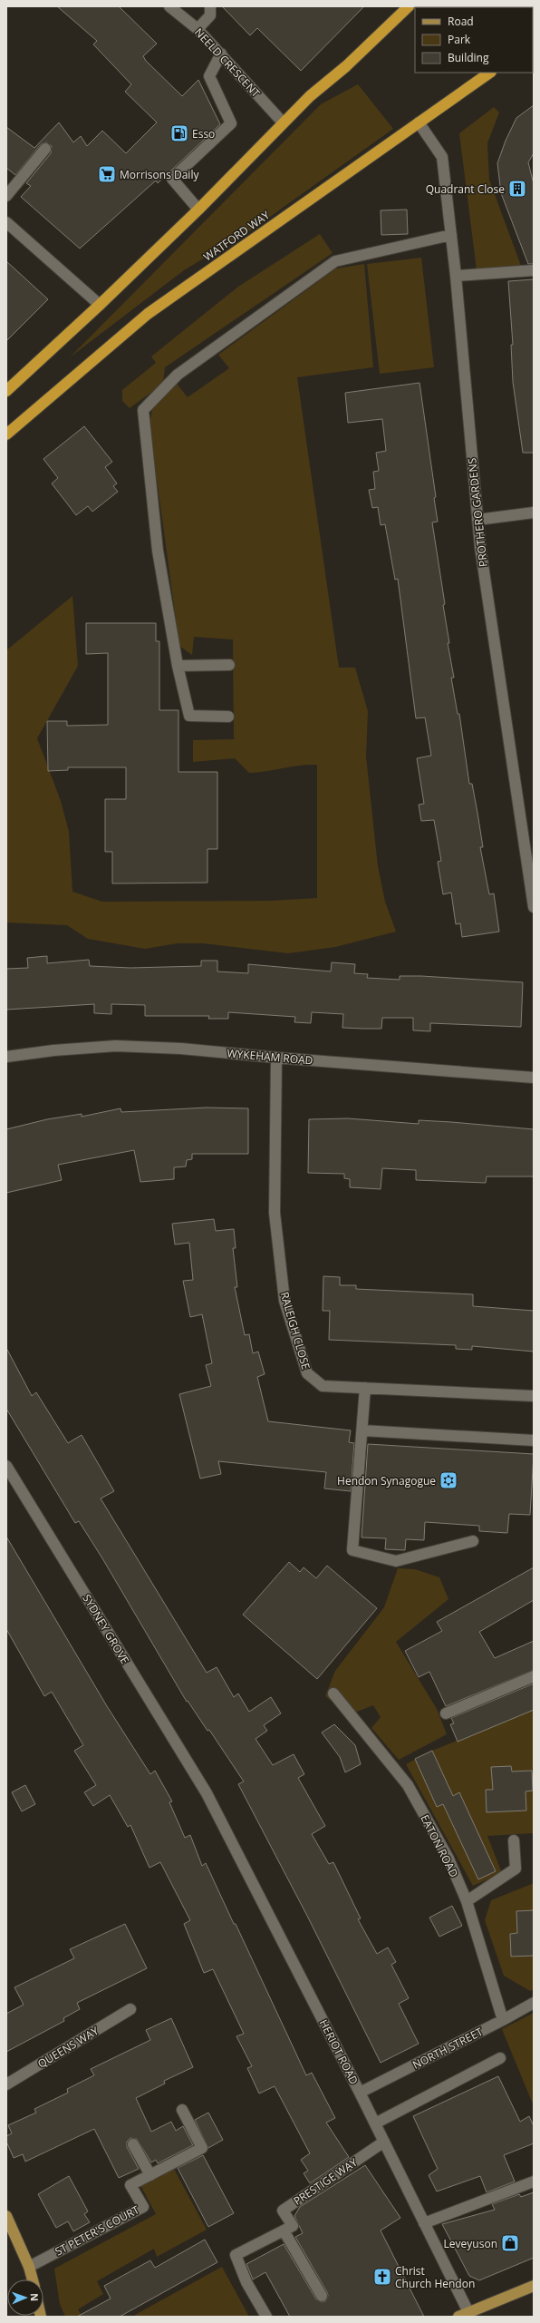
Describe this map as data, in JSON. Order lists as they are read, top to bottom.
{
  "streets": {
    "highway": ["WATFORD WAY"],
    "street": [
      "NEELD CRESCENT",
      "PROTHERO GARDENS",
      "WYKEHAM ROAD",
      "RALEIGH CLOSE",
      "SYDNEY GROVE",
      "EATON ROAD",
      "QUEENS WAY",
      "NORTH STREET",
      "HERIOT ROAD",
      "PRESTIGE WAY",
      "ST PETER'S COURT"
    ]
  },
  "crossings": [
    ["WATFORD WAY", "PROTHERO GARDENS"],
    ["WYKEHAM ROAD", "RALEIGH CLOSE"],
    ["SYDNEY GROVE", "HERIOT ROAD"],
    ["EATON ROAD", "NORTH STREET"],
    ["NORTH STREET", "HERIOT ROAD"],
    ["HERIOT ROAD", "PRESTIGE WAY"]
  ],
  "places": {
    "fuel station": ["Esso"],
    "supermarket": ["Morrisons Daily"],
    "building": ["Quadrant Close"],
    "synagogue": ["Hendon Synagogue"],
    "shop": ["Leveyuson"],
    "church": ["Christ Church Hendon"]
  },
  "legend": ["Road", "Park", "Building"],
  "north": "right"
}
